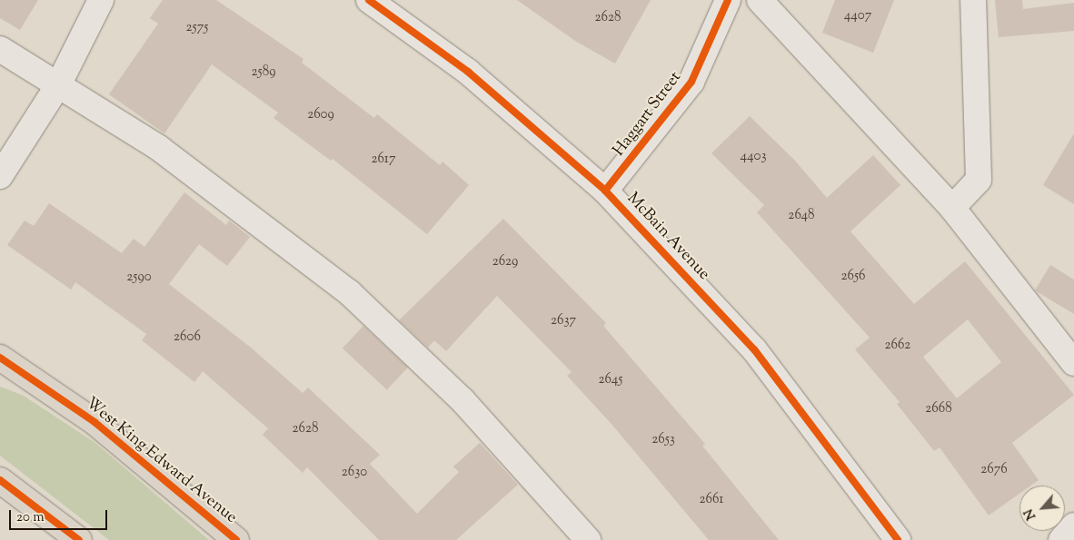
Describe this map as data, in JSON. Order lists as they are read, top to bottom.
{
  "streets": {
    "main road": ["West King Edward Avenue"],
    "street": ["Haggart Street", "McBain Avenue"]
  },
  "crossings": [
    ["Haggart Street", "McBain Avenue"]
  ],
  "house_numbers": [
    "4407",
    "2628",
    "2575",
    "2589",
    "2609",
    "4403",
    "2617",
    "2648",
    "2629",
    "2656",
    "2590",
    "2637",
    "2606",
    "2662",
    "2645",
    "2668",
    "2628",
    "2653",
    "2676",
    "2630",
    "2661"
  ],
  "scale_bar": "20 m",
  "north": "bottom left"
}
